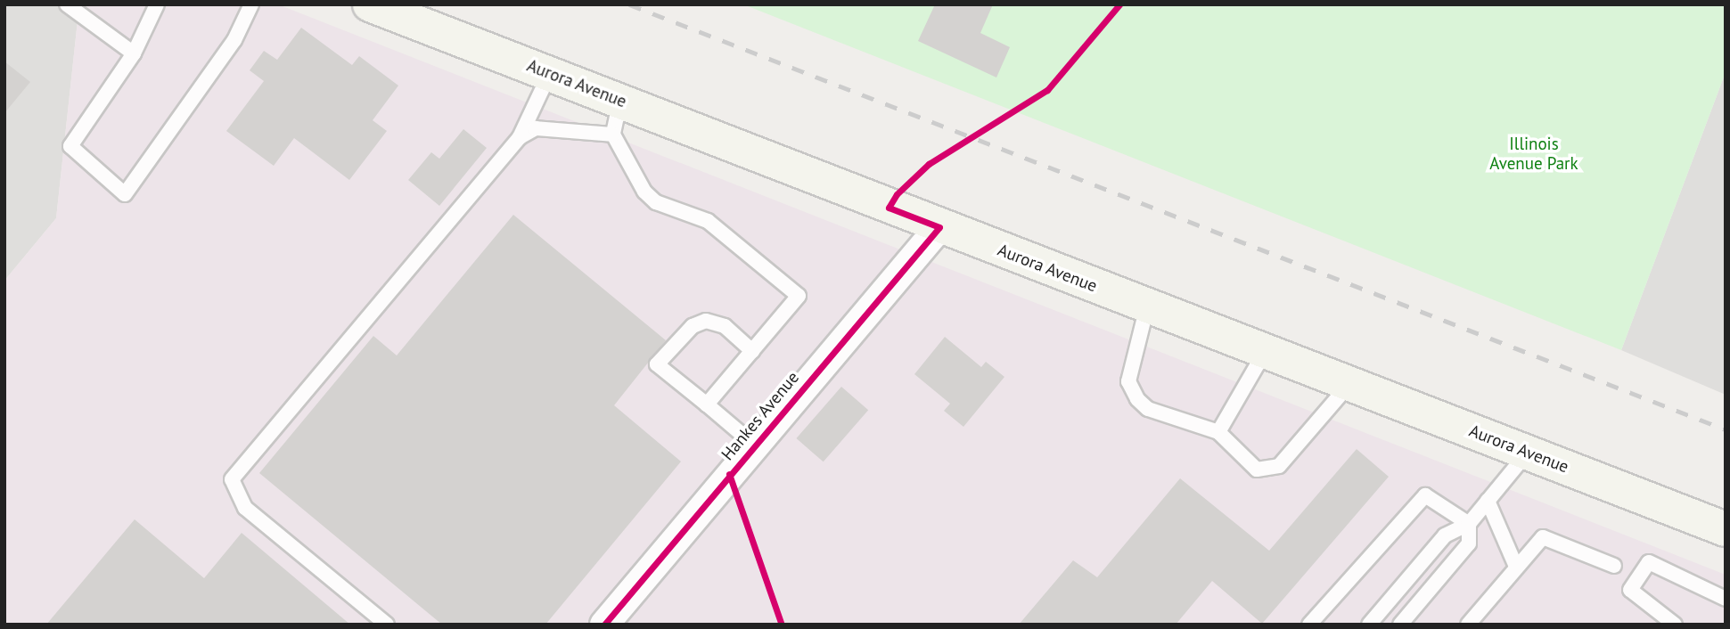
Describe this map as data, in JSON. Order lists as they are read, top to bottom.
{
  "streets": {
    "main road": ["Aurora Avenue"],
    "street": ["Hankes Avenue"]
  },
  "crossings": [
    ["Aurora Avenue", "Hankes Avenue"]
  ],
  "parks": ["Illinois Avenue Park"]
}
